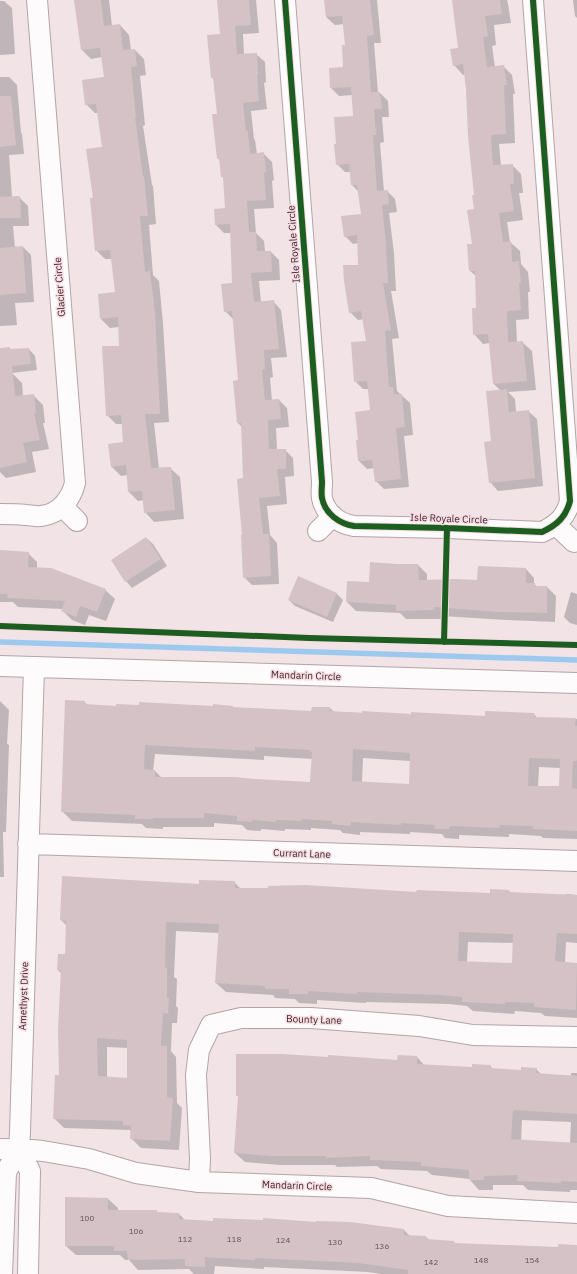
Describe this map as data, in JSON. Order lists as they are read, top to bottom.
{
  "streets": {
    "street": [
      "Isle Royale Circle",
      "Glacier Circle",
      "Mandarin Circle",
      "Currant Lane",
      "Amethyst Drive",
      "Bounty Lane"
    ]
  },
  "crossings": [
    ["Mandarin Circle", "Amethyst Drive"],
    ["Mandarin Circle", "Bounty Lane"],
    ["Currant Lane", "Amethyst Drive"]
  ],
  "house_numbers": [
    "100",
    "106",
    "112",
    "118",
    "124",
    "130",
    "136",
    "148",
    "154",
    "142"
  ]
}
